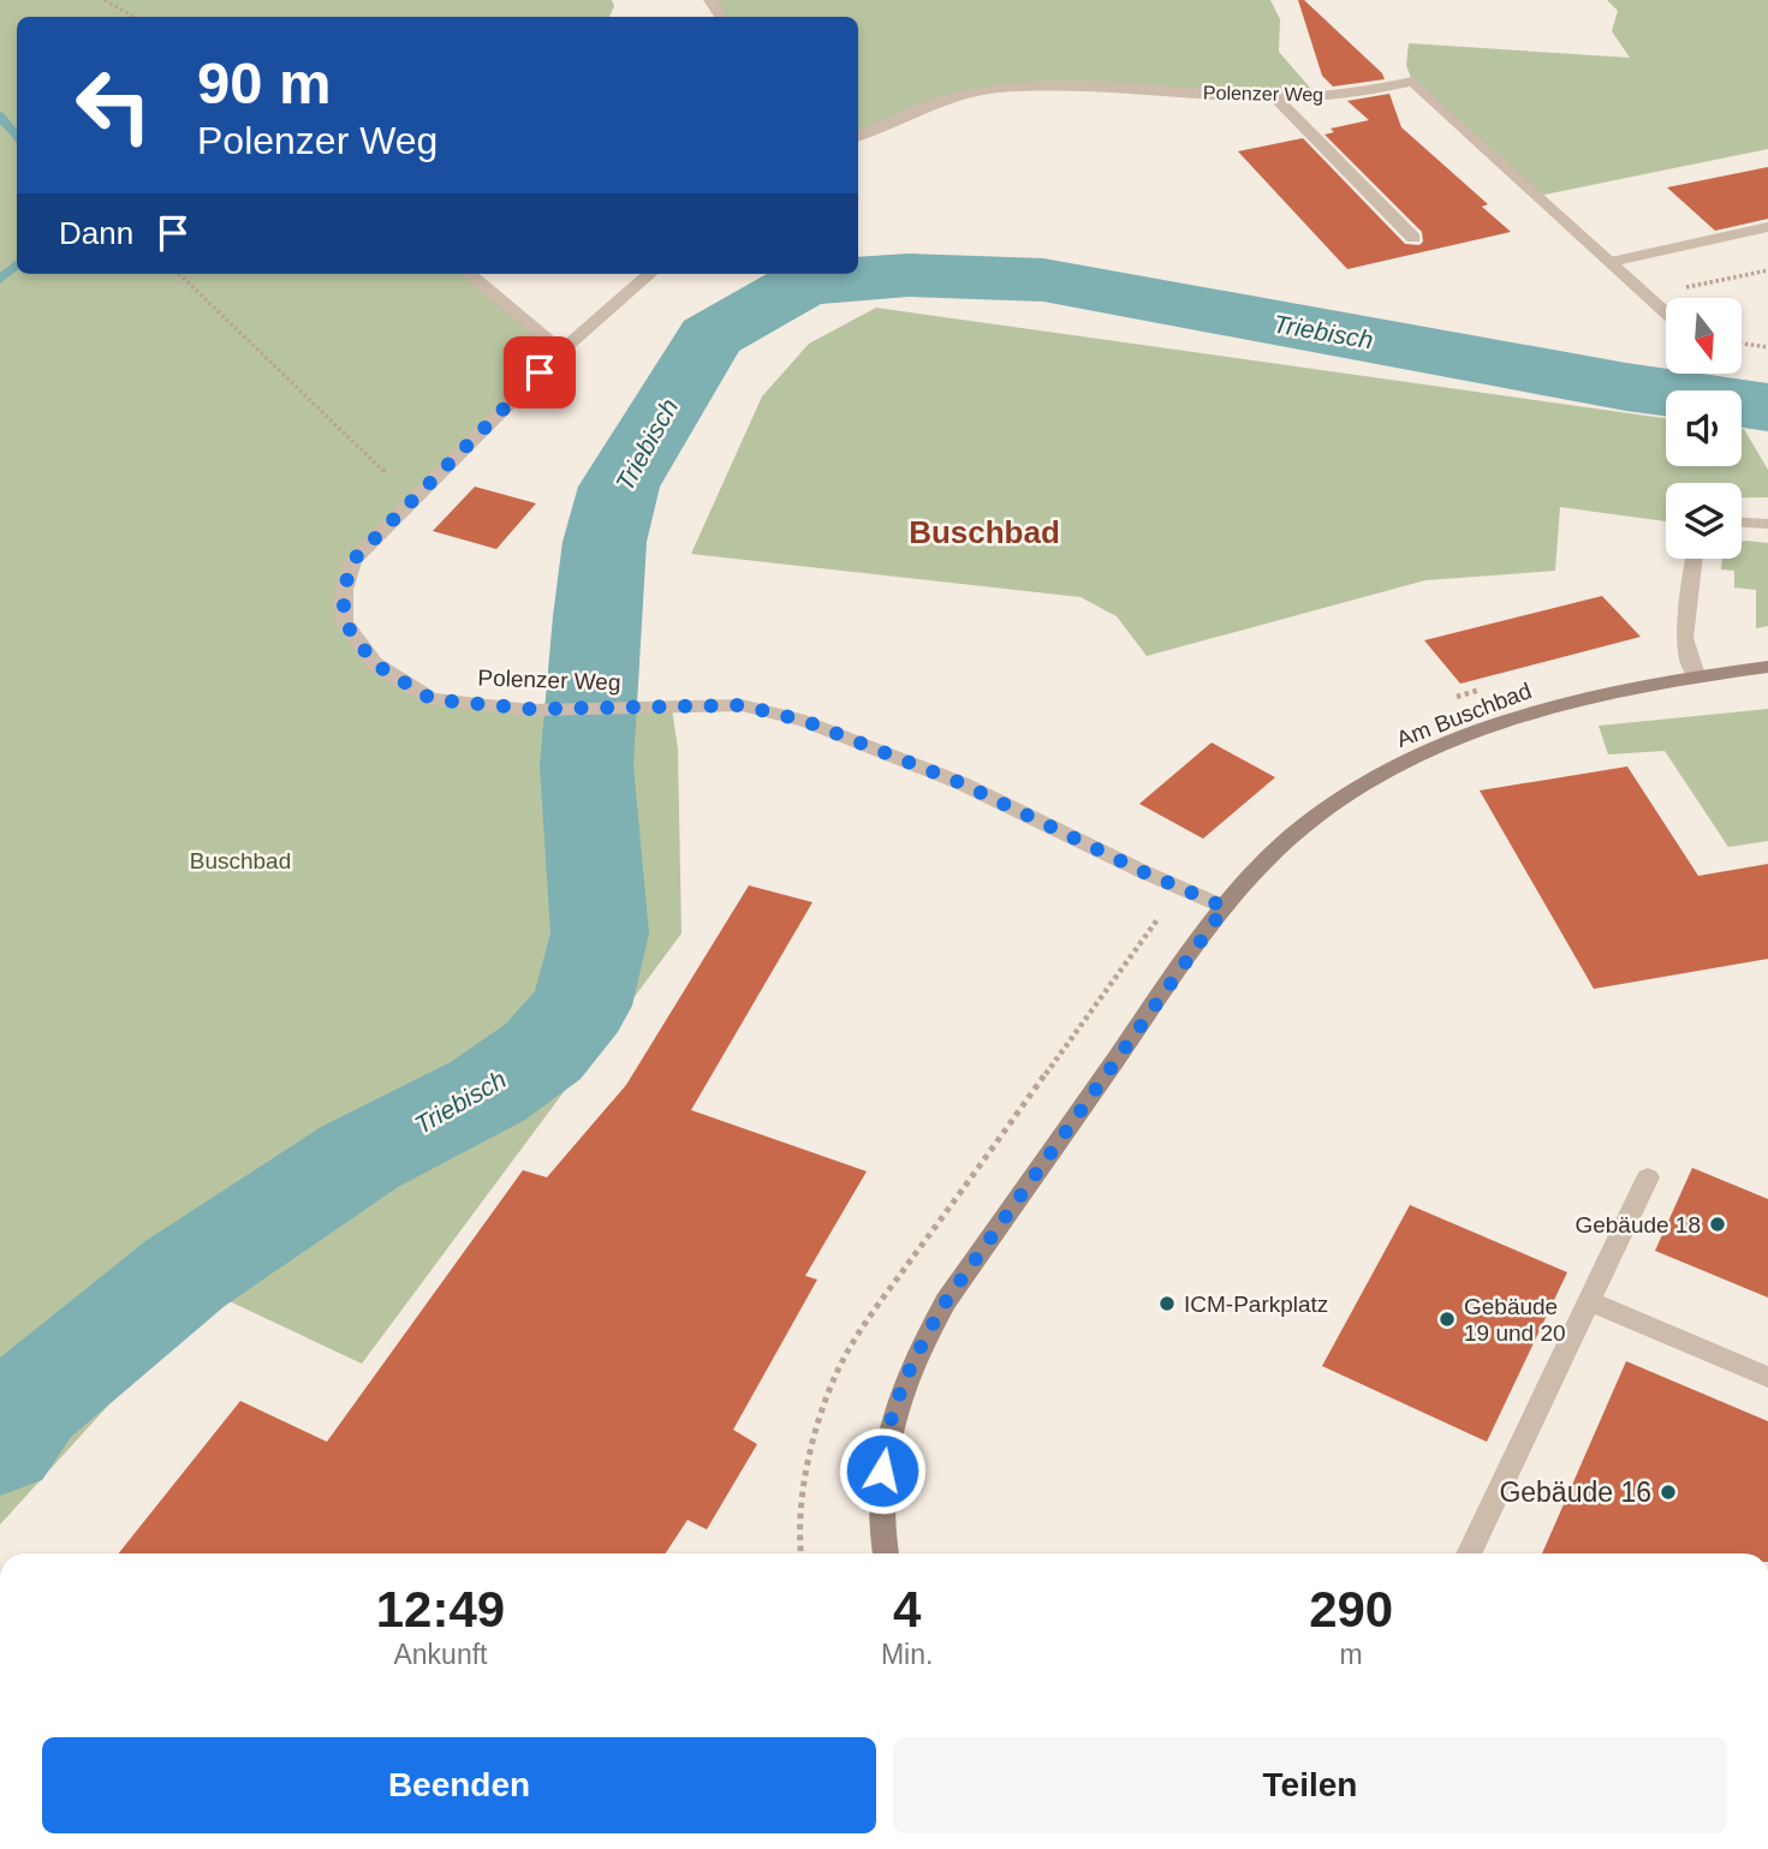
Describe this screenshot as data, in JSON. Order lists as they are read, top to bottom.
{
  "streets": {
    "main road": ["Am Buschbad"],
    "street": ["Polenzer Weg"]
  },
  "crossings": [
    ["Polenzer Weg", "Am Buschbad"]
  ],
  "districts": ["Buschbad"],
  "water": ["Triebisch"],
  "parks": ["Buschbad"],
  "places": [
    "Gebäude 18",
    "ICM-Parkplatz",
    "Gebäude 19 und 20",
    "Gebäude 16"
  ],
  "north": "bottom",
  "page": {
    "turn": ["90 m", "Polenzer Weg"],
    "then": "Dann",
    "eta": [
      "12:49",
      "Ankunft",
      "4",
      "Min.",
      "290",
      "m"
    ],
    "buttons": ["Beenden", "Teilen"]
  }
}
